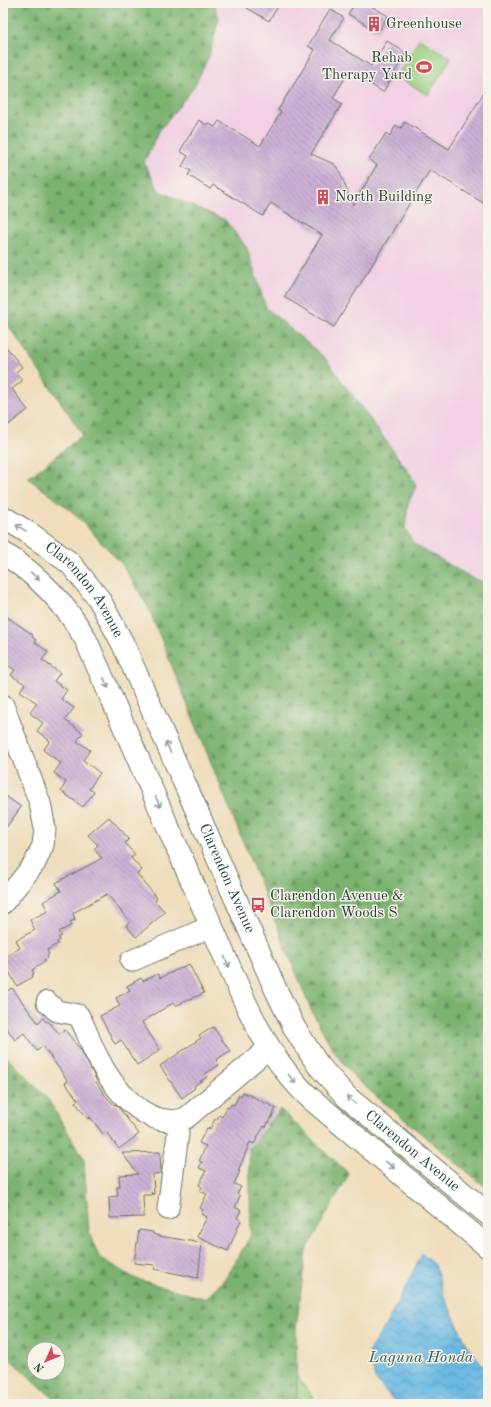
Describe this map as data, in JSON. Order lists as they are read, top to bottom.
{
  "streets": {
    "main road": ["Clarendon Avenue"]
  },
  "water": ["Laguna Honda"],
  "places": {
    "building": ["Greenhouse", "North Building"],
    "sports": ["Rehab Therapy Yard"],
    "bus stop": ["Clarendon Avenue & Clarendon Woods S"]
  },
  "north": "bottom left"
}
